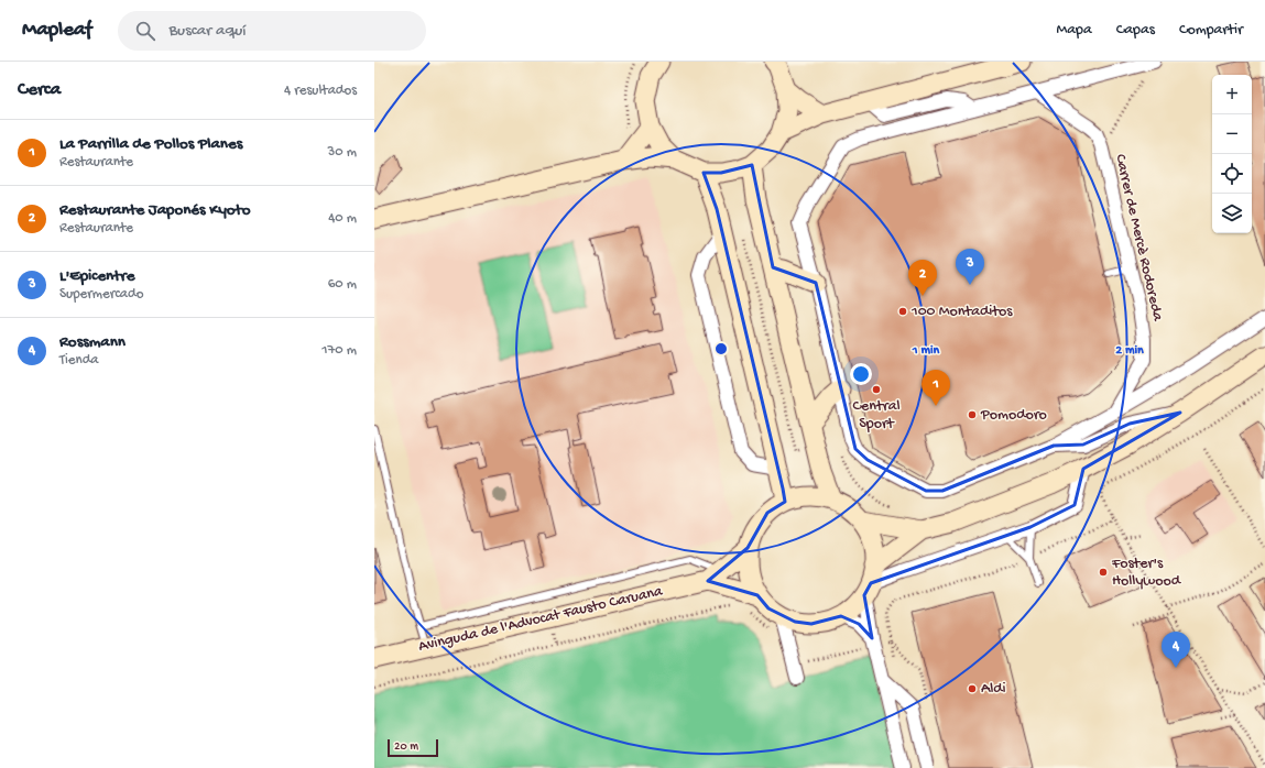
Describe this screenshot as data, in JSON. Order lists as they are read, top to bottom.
{
  "streets": {
    "street": ["Carrer de Mercè Rodoreda", "Avinguda de l'Advocat Fausto Caruana"]
  },
  "places": [
    "100 Montaditos",
    "Central Sport",
    "Pomodoro",
    "Foster's Hollywood",
    "Aldi"
  ],
  "scale_bar": "20 m",
  "page": {
    "header": "Mapleaf",
    "search": "Buscar aquí",
    "nav": ["Mapa", "Capas", "Compartir"],
    "heading": ["Cerca", "4 resultados"],
    "map_buttons": ["+", "−"],
    "list": [
      {
        "mark": "1",
        "name": "La Parrilla de Pollos Planes",
        "note": "Restaurante",
        "value": "30 m"
      },
      {
        "mark": "2",
        "name": "Restaurante Japonés Kyoto",
        "note": "Restaurante",
        "value": "40 m"
      },
      {
        "mark": "3",
        "name": "L'Epicentre",
        "note": "Supermercado",
        "value": "60 m"
      },
      {
        "mark": "4",
        "name": "Rossmann",
        "note": "Tienda",
        "value": "170 m"
      }
    ],
    "pins": [
      "3",
      "2",
      "1",
      "4"
    ],
    "scale": "20 m"
  },
  "rings": ["1 min", "2 min"]
}
